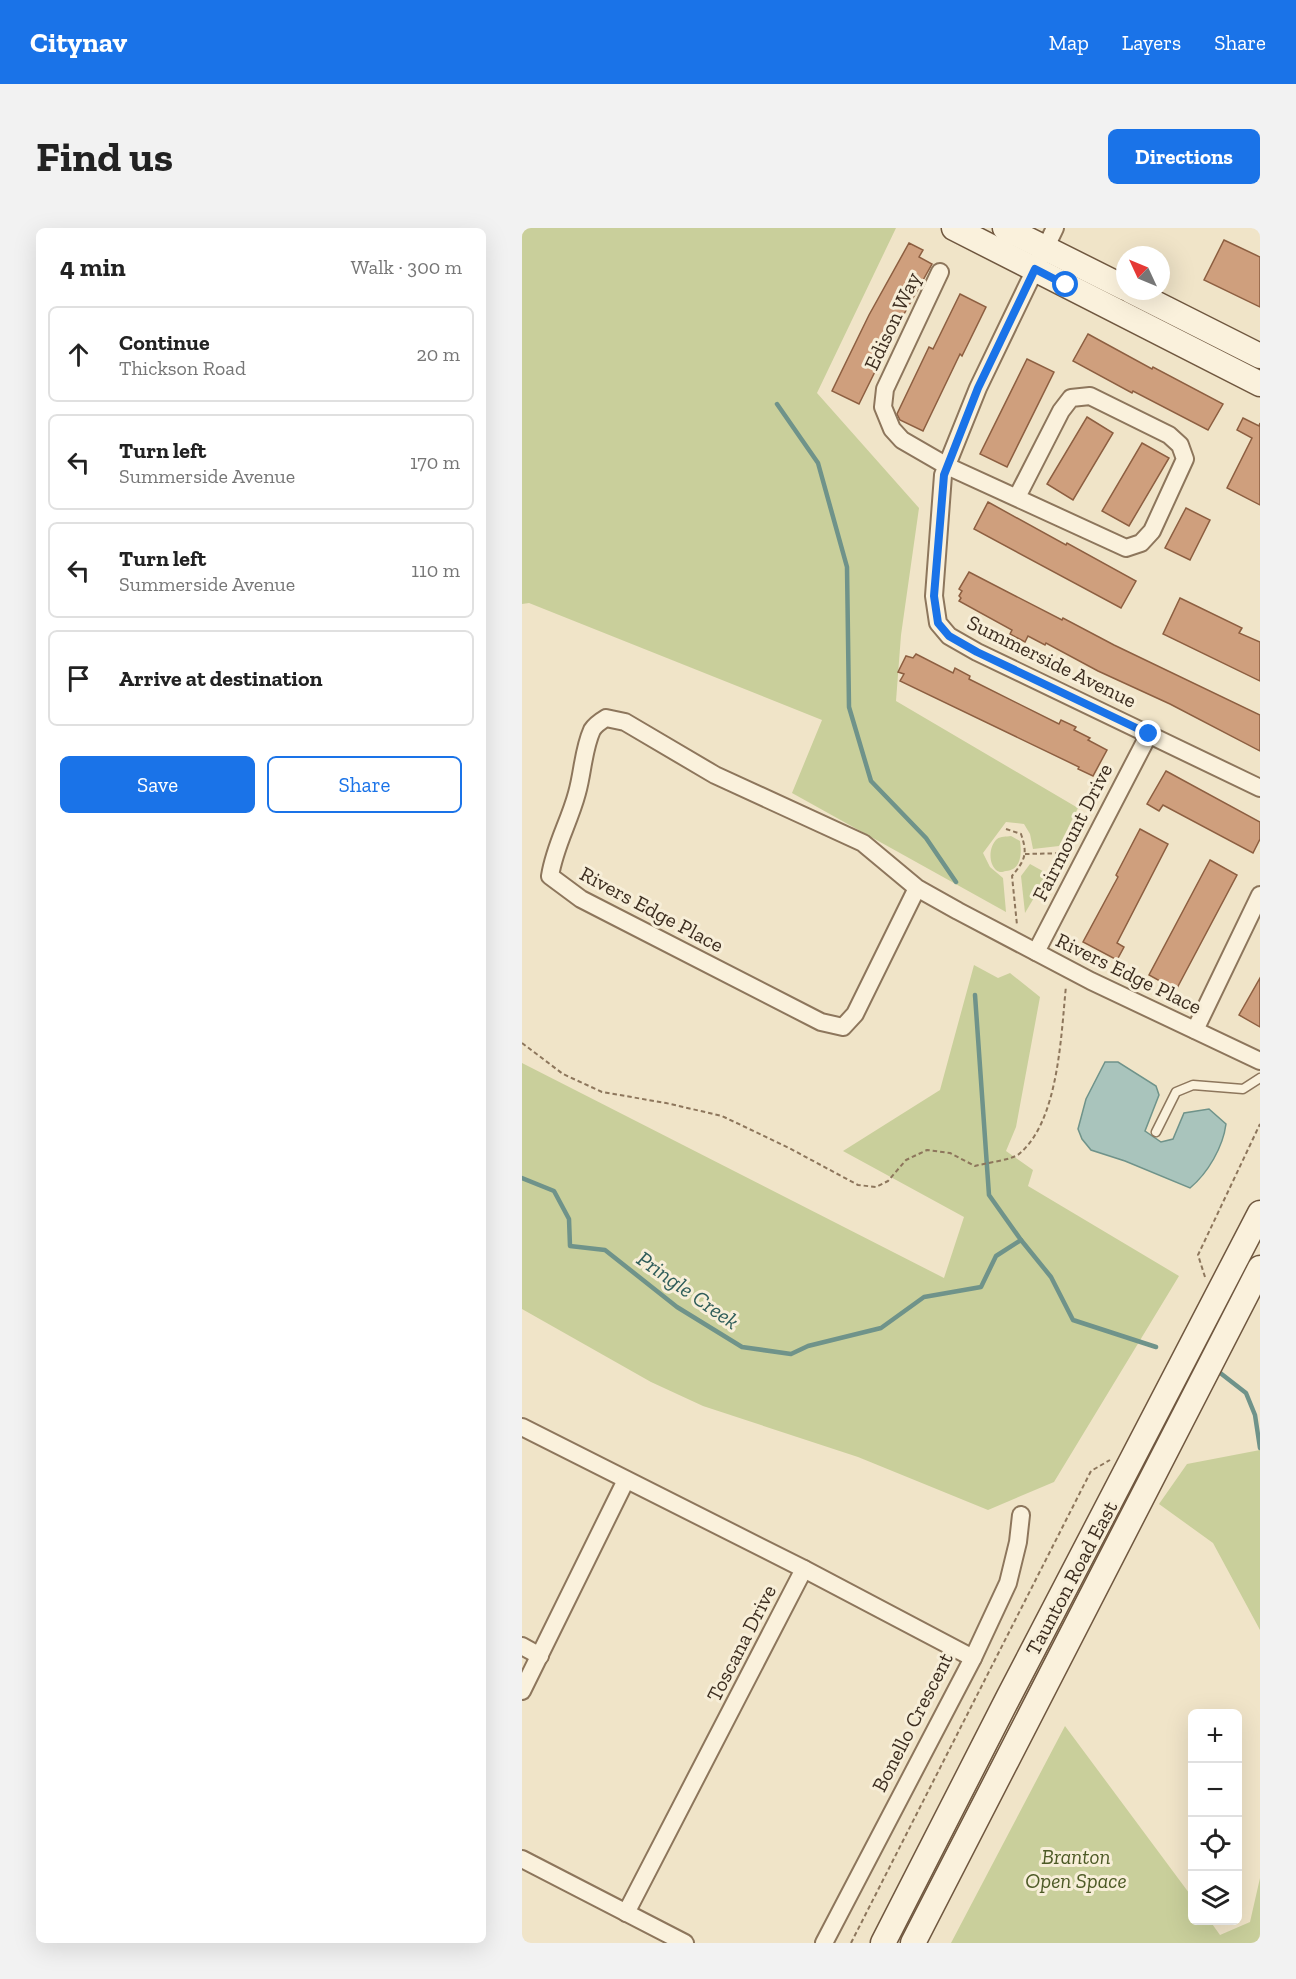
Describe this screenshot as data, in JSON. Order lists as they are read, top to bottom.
{
  "streets": {
    "main road": ["Taunton Road East"],
    "street": [
      "Edison Way",
      "Summerside Avenue",
      "Fairmount Drive",
      "Rivers Edge Place",
      "Toscana Drive",
      "Bonello Crescent"
    ]
  },
  "crossings": [
    ["Edison Way", "Summerside Avenue"],
    ["Summerside Avenue", "Fairmount Drive"],
    ["Fairmount Drive", "Rivers Edge Place"],
    ["Toscana Drive", "Bonello Crescent"]
  ],
  "water": ["Pringle Creek"],
  "parks": ["Branton Open Space"],
  "north": "top left",
  "page": {
    "header": "Citynav",
    "nav": ["Map", "Layers", "Share"],
    "buttons": [
      "Directions",
      ["Save", "Share"]
    ],
    "title": "Find us",
    "heading": ["4 min", "Walk · 300 m"],
    "list": [
      ["Continue", "Thickson Road", "20 m"],
      ["Turn left", "Summerside Avenue", "170 m"],
      ["Turn left", "Summerside Avenue", "110 m"],
      "Arrive at destination"
    ],
    "map_buttons": ["+", "−"]
  }
}
